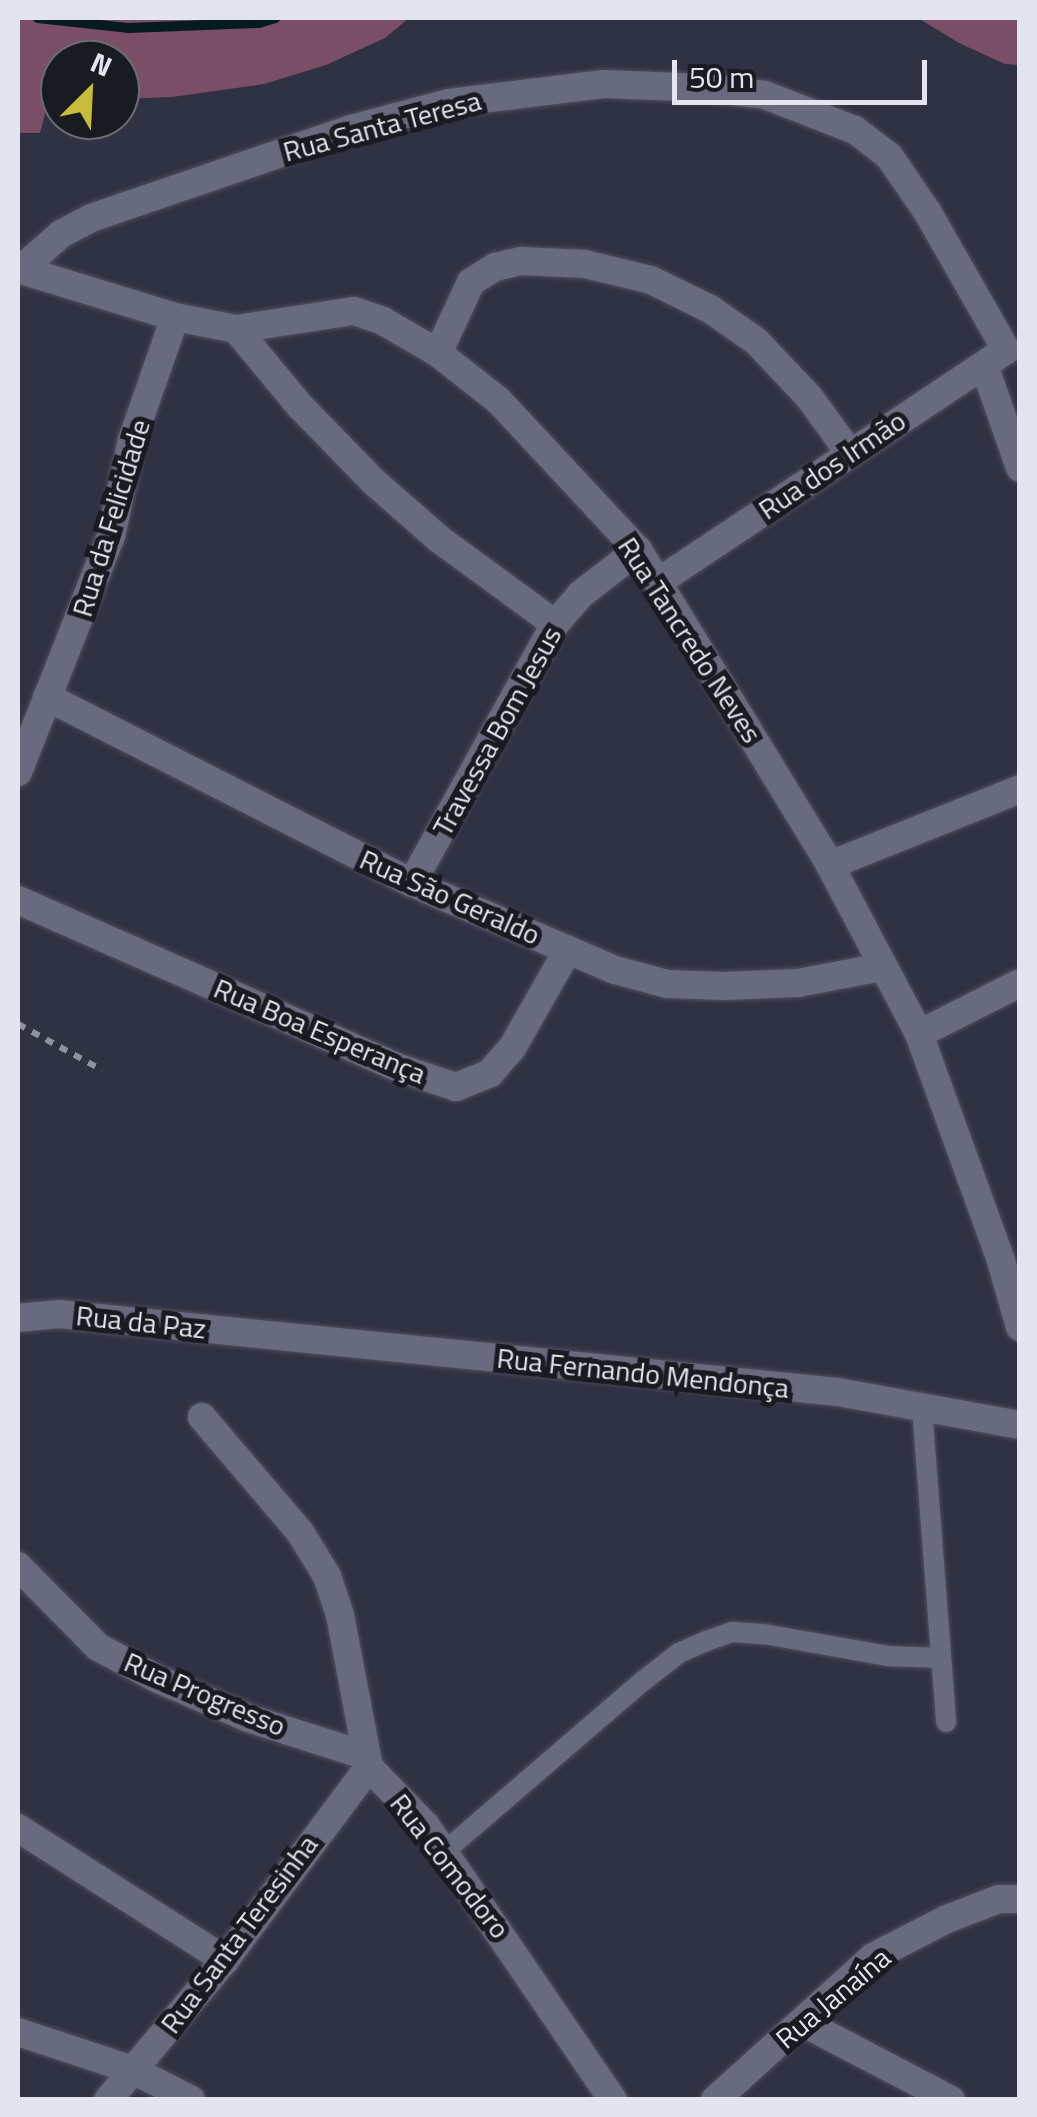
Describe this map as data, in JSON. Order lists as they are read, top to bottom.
{
  "streets": {
    "street": [
      "Rua Santa Teresa",
      "Rua dos Irmão",
      "Rua da Felicidade",
      "Rua Tancredo Neves",
      "Travessa Bom Jesus",
      "Rua São Geraldo",
      "Rua Boa Esperança",
      "Rua da Paz",
      "Rua Fernando Mendonça",
      "Rua Progresso",
      "Rua Comodoro",
      "Rua Santa Teresinha",
      "Rua Janaína"
    ]
  },
  "crossings": [
    ["Rua Santa Teresa", "Rua dos Irmão"],
    ["Rua Santa Teresa", "Rua Tancredo Neves"],
    ["Rua dos Irmão", "Rua Tancredo Neves"],
    ["Rua da Felicidade", "Rua Tancredo Neves"],
    ["Rua da Felicidade", "Rua São Geraldo"],
    ["Rua Tancredo Neves", "Travessa Bom Jesus"],
    ["Rua Tancredo Neves", "Rua São Geraldo"],
    ["Travessa Bom Jesus", "Rua São Geraldo"],
    ["Rua São Geraldo", "Rua Boa Esperança"],
    ["Rua da Paz", "Rua Fernando Mendonça"],
    ["Rua Progresso", "Rua Comodoro"],
    ["Rua Progresso", "Rua Santa Teresinha"],
    ["Rua Comodoro", "Rua Santa Teresinha"]
  ],
  "scale_bar": "50 m",
  "north": "top right"
}
